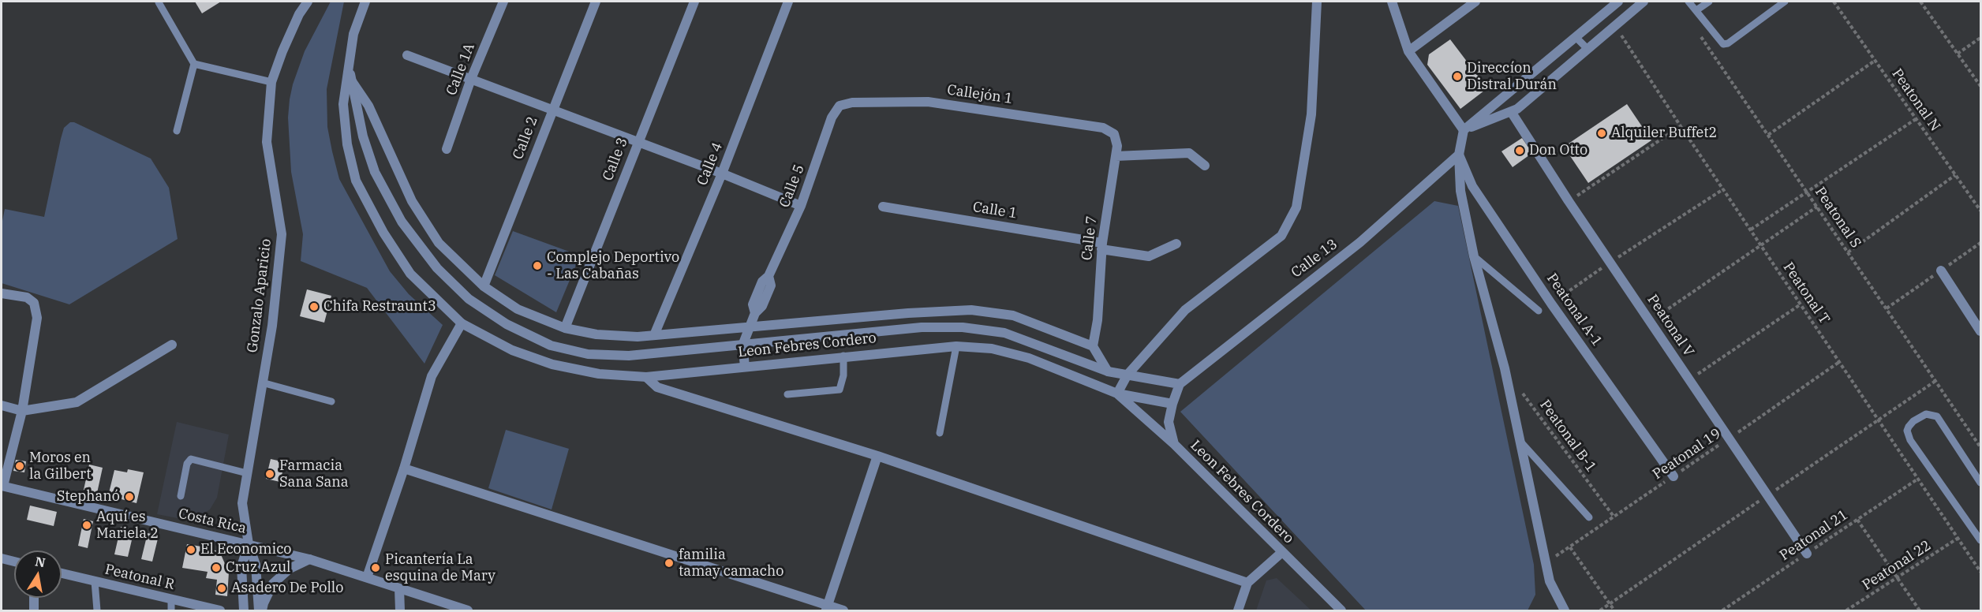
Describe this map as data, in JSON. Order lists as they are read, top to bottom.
{
  "streets": {
    "street": [
      "Calle 1A",
      "Callejón 1",
      "Calle 2",
      "Calle 3",
      "Calle 4",
      "Calle 5",
      "Calle 1",
      "Calle 7",
      "Calle 13",
      "Gonzalo Aparicio",
      "Peatonal A-1",
      "Peatonal V",
      "Leon Febres Cordero",
      "Costa Rica",
      "Peatonal R"
    ],
    "path": [
      "Peatonal N",
      "Peatonal S",
      "Peatonal T",
      "Peatonal B-1",
      "Peatonal 19",
      "Peatonal 21",
      "Peatonal 22"
    ]
  },
  "crossings": [
    ["Callejón 1", "Calle 5"],
    ["Callejón 1", "Calle 7"],
    ["Calle 5", "Leon Febres Cordero"],
    ["Calle 1", "Calle 7"],
    ["Calle 13", "Peatonal A-1"],
    ["Calle 13", "Leon Febres Cordero"],
    ["Peatonal T", "Peatonal 19"],
    ["Peatonal T", "Peatonal 21"],
    ["Peatonal T", "Peatonal 22"],
    ["Gonzalo Aparicio", "Costa Rica"],
    ["Peatonal A-1", "Peatonal 19"],
    ["Peatonal V", "Peatonal 19"],
    ["Peatonal V", "Peatonal 21"],
    ["Peatonal B-1", "Peatonal 19"]
  ],
  "places": [
    "Direccíon Distral Durán",
    "Alquiler Buffet2",
    "Don Otto",
    "Complejo Deportivo - Las Cabañas",
    "Chifa Restraunt3",
    "Moros en la Gilbert",
    "Farmacia Sana Sana",
    "Stephanó",
    "Aquí es Mariela 2",
    "El Economico",
    "familia tamay camacho",
    "Cruz Azul",
    "Picantería La esquina de Mary",
    "Asadero De Pollo"
  ],
  "north": "top"
}
